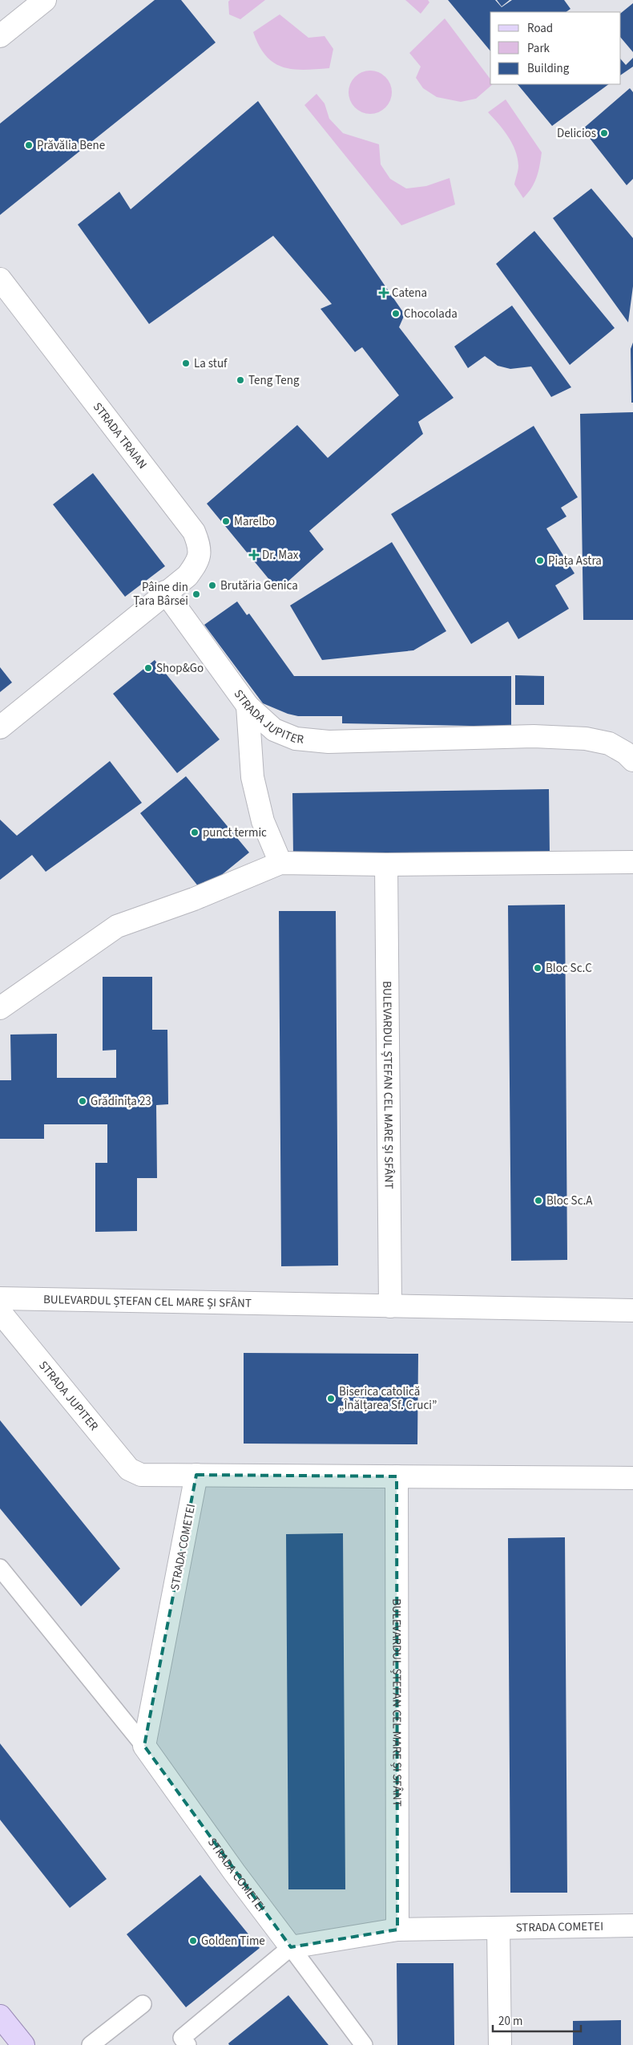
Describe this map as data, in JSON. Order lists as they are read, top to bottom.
{
  "streets": {
    "street": [
      "STRADA TRAIAN",
      "STRADA JUPITER",
      "BULEVARDUL ȘTEFAN CEL MARE ȘI SFÂNT",
      "STRADA COMETEI"
    ]
  },
  "crossings": [
    ["STRADA TRAIAN", "STRADA JUPITER"],
    ["STRADA JUPITER", "STRADA COMETEI"],
    ["BULEVARDUL ȘTEFAN CEL MARE ȘI SFÂNT", "STRADA COMETEI"]
  ],
  "places": {
    "other": [
      "Delicios",
      "Prăvălia Bene",
      "Chocolada",
      "La stuf",
      "Teng Teng",
      "Marelbo",
      "Piața Astra",
      "Brutăria Genica",
      "Pâine din Țara Bârsei",
      "Shop&Go",
      "punct termic",
      "Bloc Sc.C",
      "Grădinița 23",
      "Bloc Sc.A",
      "Biserica catolică „Înălțarea Sf. Cruci”",
      "Golden Time"
    ],
    "health": ["Catena", "Dr. Max"]
  },
  "legend": ["Road", "Park", "Building"],
  "scale_bar": "20 m"
}
